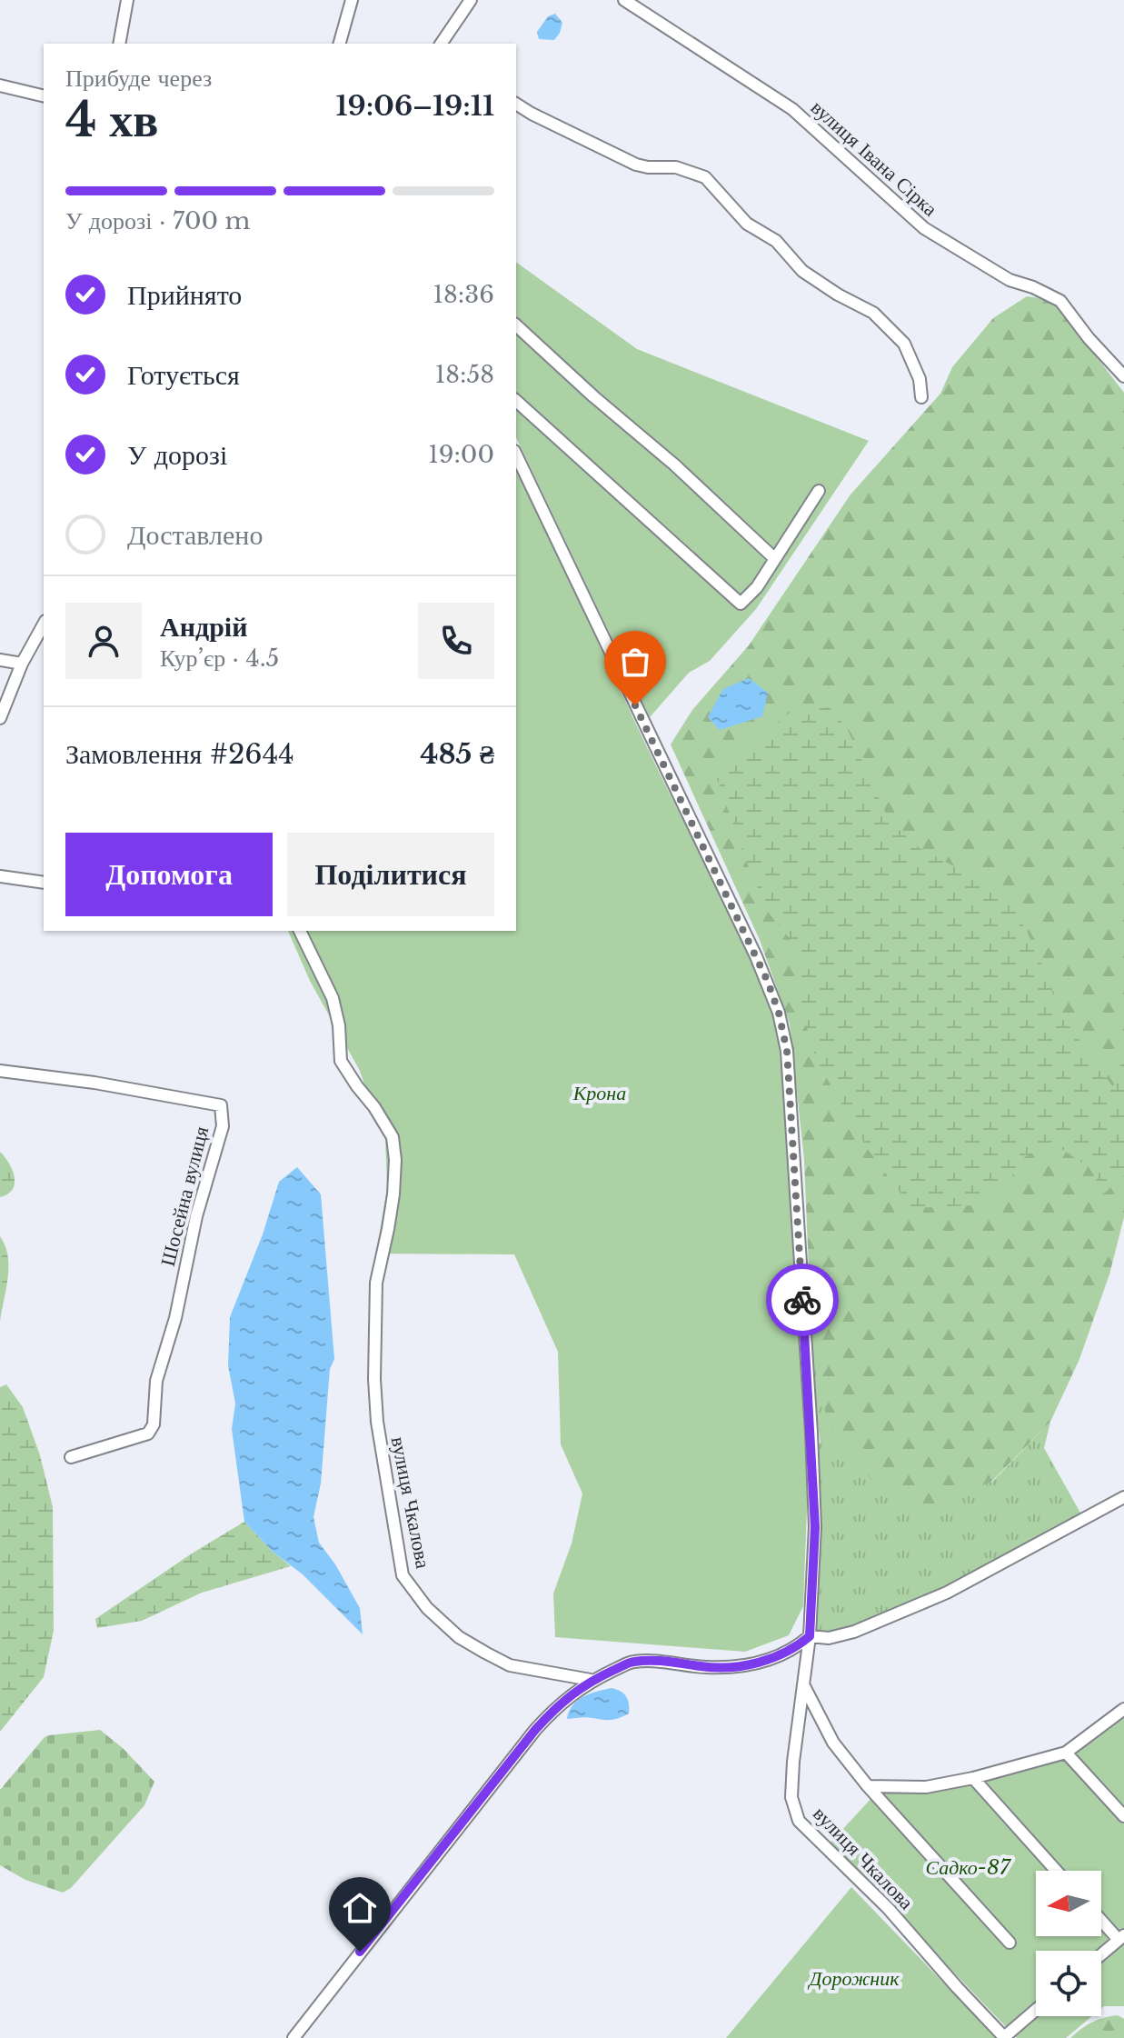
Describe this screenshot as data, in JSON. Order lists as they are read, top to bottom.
{
  "streets": {
    "street": ["вулиця Івана Сірка", "Шосейна вулиця", "вулиця Чкалова"]
  },
  "parks": ["Крона", "Садко-87", "Дорожник"],
  "north": "left",
  "page": {
    "heading": ["4 хв", "Прибуде через", "19:06–19:11"],
    "panel": [
      "Андрій",
      "Кур’єр · 4.5",
      "Замовлення #2644",
      "485 ₴"
    ],
    "bar": "У дорозі · 700 m",
    "list": [
      ["Прийнято", "18:36"],
      ["Готується", "18:58"],
      ["У дорозі", "19:00"],
      "Доставлено"
    ],
    "buttons": ["Допомога", "Поділитися"]
  }
}
